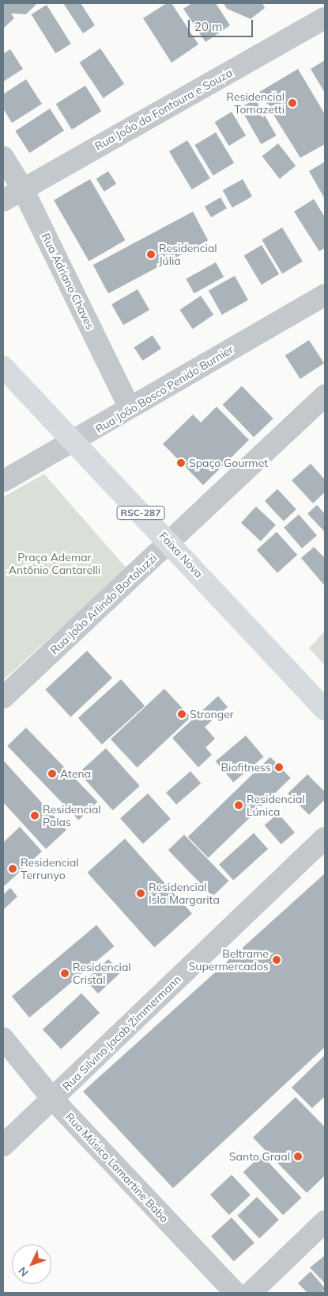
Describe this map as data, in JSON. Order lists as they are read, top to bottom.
{
  "streets": {
    "highway": ["RSC-287", "Faixa Nova"],
    "street": [
      "Rua João da Fontoura e Souza",
      "Rua Adriano Chaves",
      "Rua João Bosco Penido Burnier",
      "Rua João Arlindo Bortoluzzi",
      "Rua Silvino Jacob Zimmermann",
      "Rua Músico Lamartine Babo"
    ]
  },
  "crossings": [
    ["Rua João da Fontoura e Souza", "Rua Adriano Chaves"],
    ["Rua Adriano Chaves", "Rua João Bosco Penido Burnier"],
    ["Rua João Bosco Penido Burnier", "Faixa Nova"],
    ["Faixa Nova", "Rua João Arlindo Bortoluzzi"],
    ["Rua Silvino Jacob Zimmermann", "Rua Músico Lamartine Babo"]
  ],
  "parks": ["Praça Ademar Antônio Cantarelli"],
  "places": [
    "Residencial Tomazetti",
    "Residencial Júlia",
    "Spaço Gourmet",
    "Stronger",
    "Biofitness",
    "Atena",
    "Residencial Lúnica",
    "Residencial Palas",
    "Residencial Terrunyo",
    "Residencial Isla Margarita",
    "Beltrame Supermercados",
    "Residencial Cristal",
    "Santo Graal"
  ],
  "scale_bar": "20 m",
  "north": "bottom left"
}
